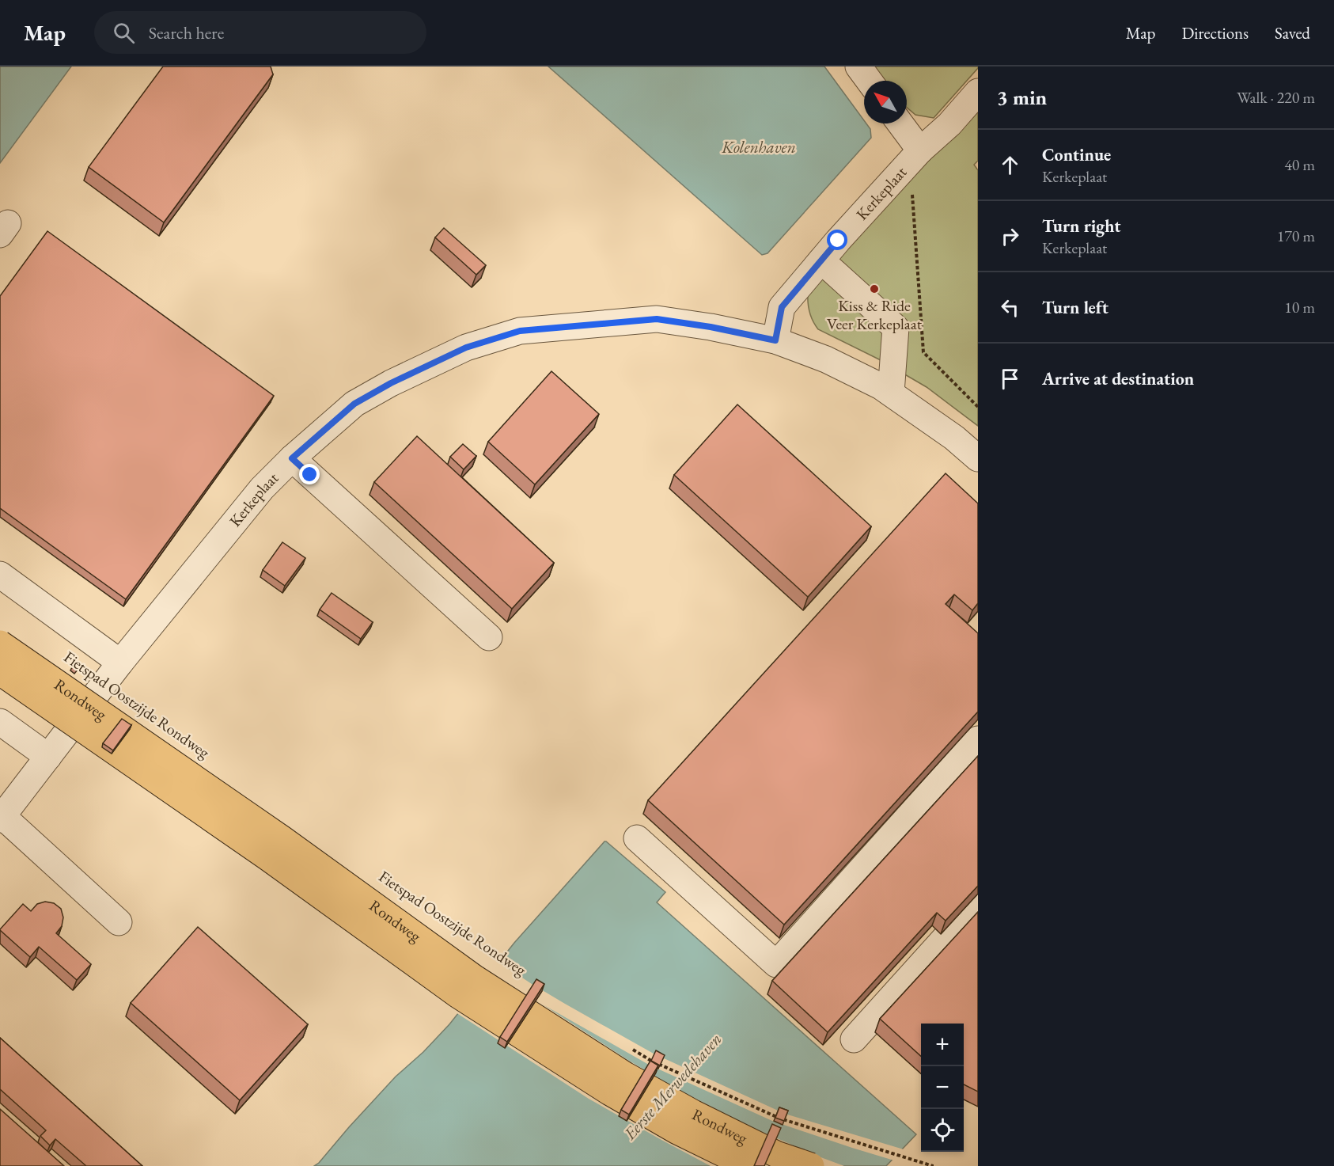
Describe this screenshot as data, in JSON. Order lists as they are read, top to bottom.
{
  "streets": {
    "main road": ["Rondweg"],
    "street": ["Kerkeplaat"]
  },
  "water": ["Kolenhaven", "Eerste Merwedehaven"],
  "places": ["Kiss & Ride Veer Kerkeplaat"],
  "north": "top left",
  "page": {
    "header": "Map",
    "search": "Search here",
    "nav": ["Map", "Directions", "Saved"],
    "heading": ["3 min", "Walk · 220 m"],
    "list": [
      ["Continue", "Kerkeplaat", "40 m"],
      ["Turn right", "Kerkeplaat", "170 m"],
      ["Turn left", "10 m"],
      "Arrive at destination"
    ],
    "map_buttons": ["+", "−"]
  }
}
